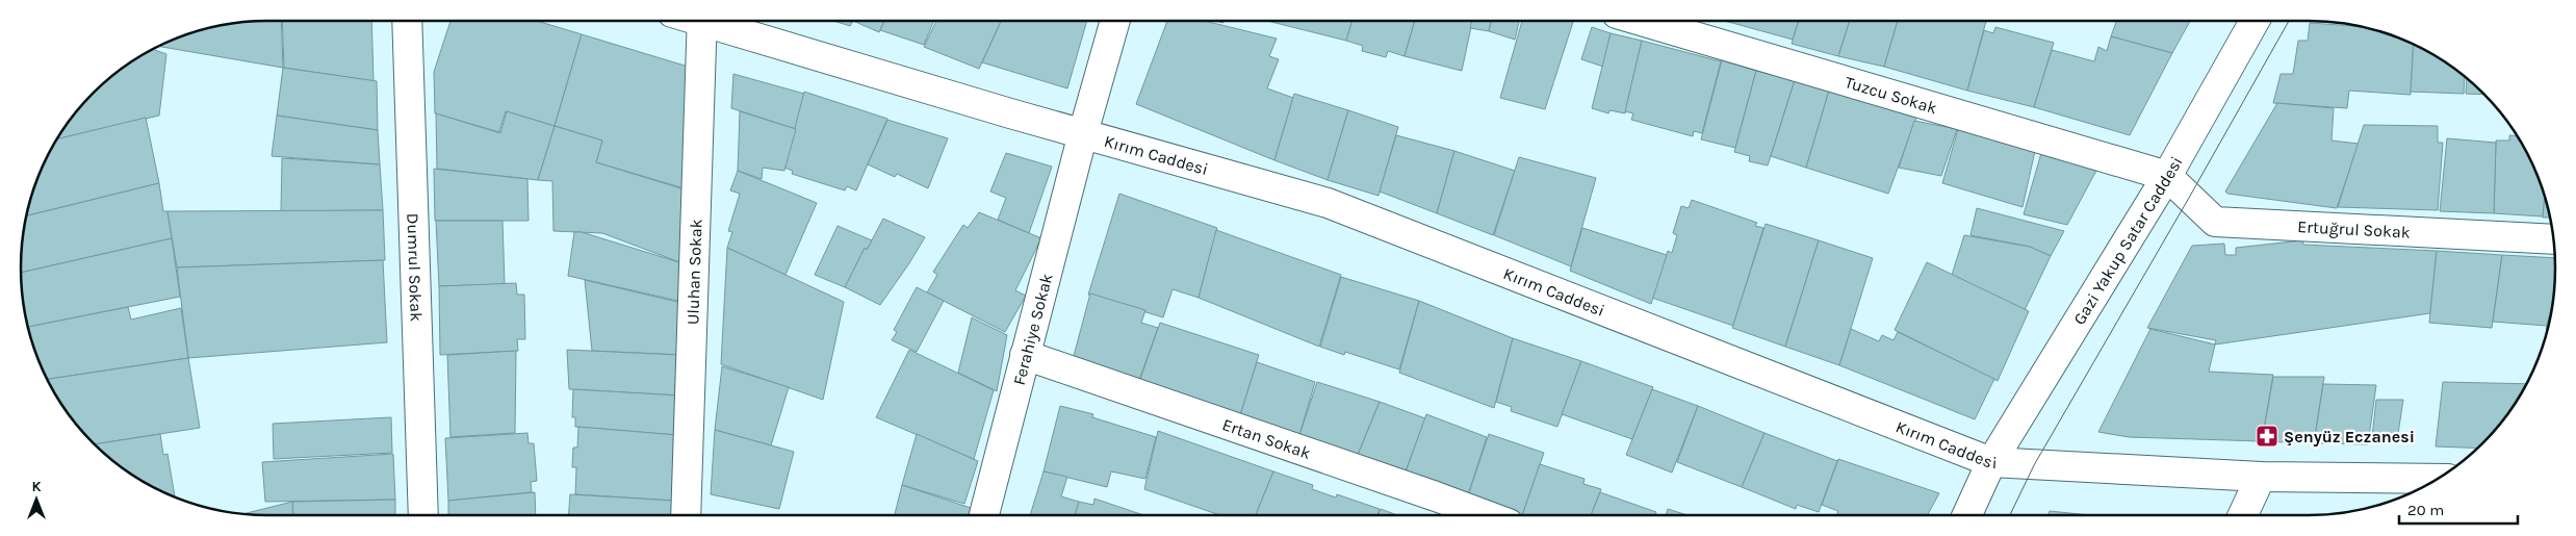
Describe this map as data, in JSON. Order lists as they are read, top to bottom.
{
  "streets": {
    "street": [
      "Tuzcu Sokak",
      "Kırım Caddesi",
      "Ertuğrul Sokak",
      "Gazi Yakup Satar Caddesi",
      "Dumrul Sokak",
      "Uluhan Sokak",
      "Ferahiye Sokak",
      "Ertan Sokak"
    ]
  },
  "crossings": [
    ["Tuzcu Sokak", "Ertuğrul Sokak"],
    ["Tuzcu Sokak", "Gazi Yakup Satar Caddesi"],
    ["Kırım Caddesi", "Gazi Yakup Satar Caddesi"],
    ["Kırım Caddesi", "Ferahiye Sokak"],
    ["Ertuğrul Sokak", "Gazi Yakup Satar Caddesi"],
    ["Ferahiye Sokak", "Ertan Sokak"]
  ],
  "places": {
    "pharmacy": ["Şenyüz Eczanesi"]
  },
  "scale_bar": "20 m",
  "north": "top"
}
